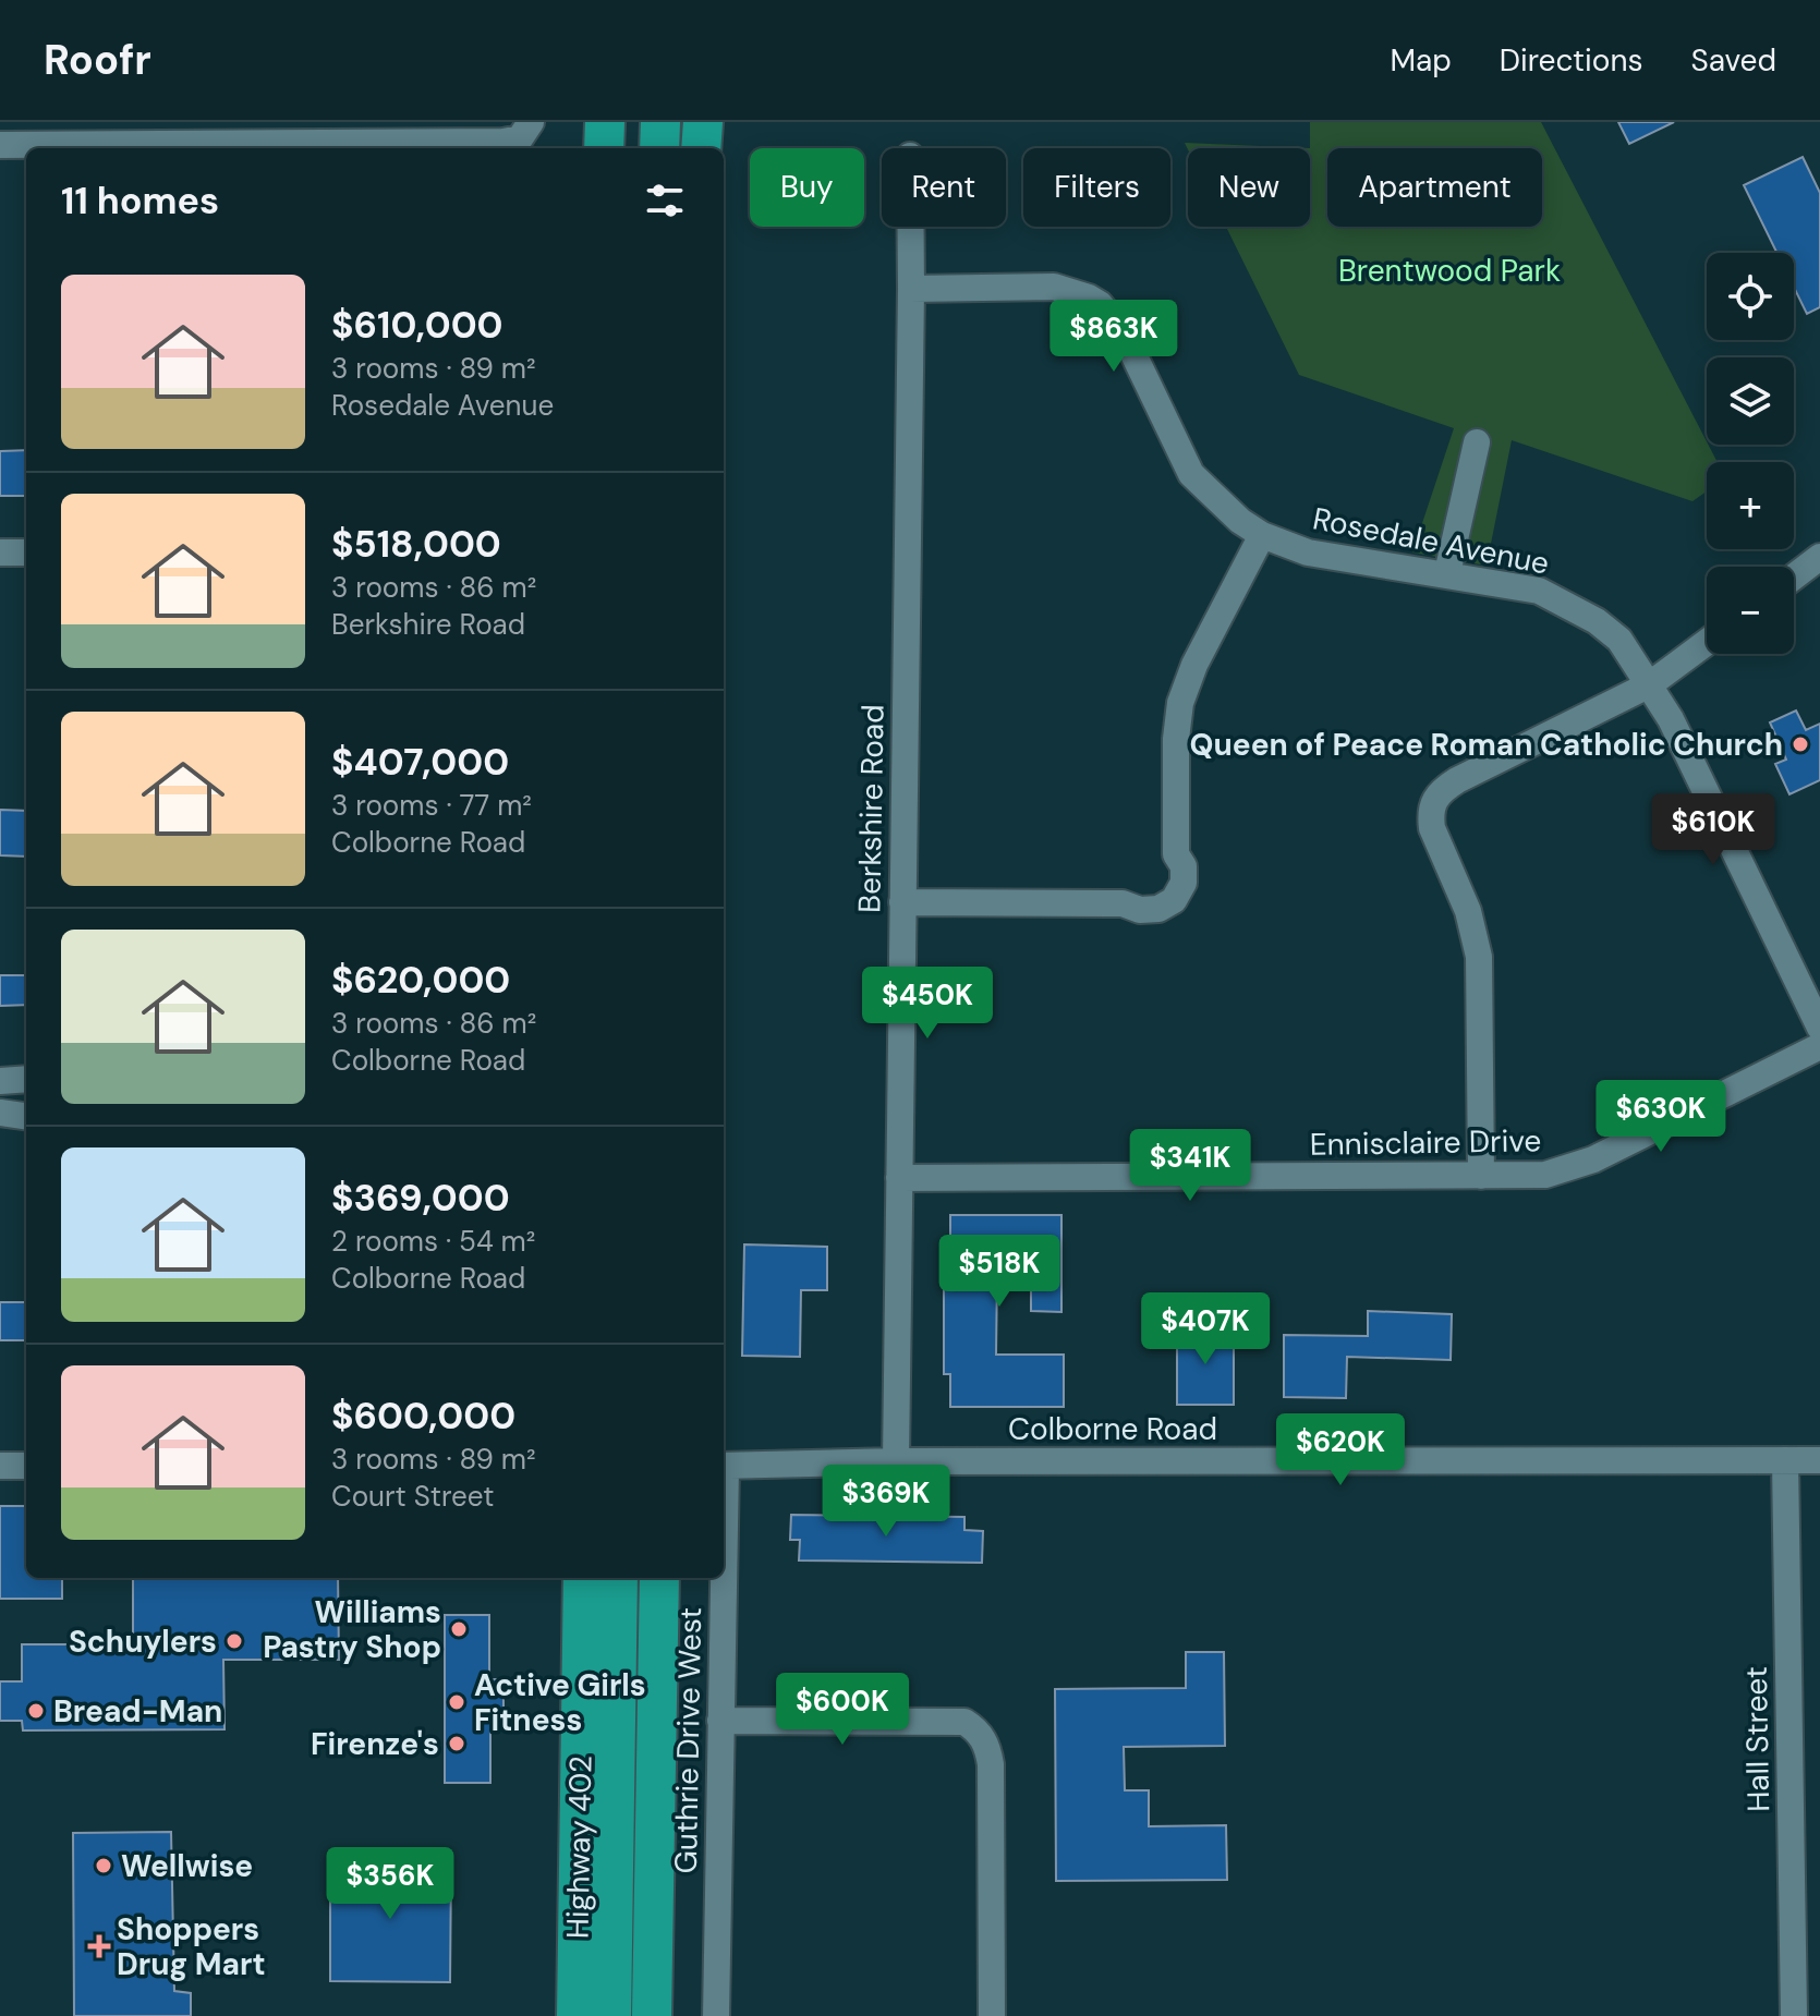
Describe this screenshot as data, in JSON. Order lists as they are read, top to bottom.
{
  "streets": {
    "highway": ["Highway 402"],
    "street": [
      "Rosedale Avenue",
      "Berkshire Road",
      "Ennisclaire Drive",
      "Colborne Road",
      "Hall Street",
      "Guthrie Drive West"
    ]
  },
  "crossings": [
    ["Rosedale Avenue", "Berkshire Road"],
    ["Berkshire Road", "Ennisclaire Drive"],
    ["Berkshire Road", "Colborne Road"],
    ["Colborne Road", "Hall Street"]
  ],
  "parks": ["Brentwood Park"],
  "places": {
    "other": [
      "Queen of Peace Roman Catholic Church",
      "Williams Pastry Shop",
      "Schuylers",
      "Active Girls Fitness",
      "Bread-Man",
      "Firenze's",
      "Wellwise"
    ],
    "health": ["Shoppers Drug Mart"]
  },
  "page": {
    "header": "Roofr",
    "nav": ["Map", "Directions", "Saved"],
    "chip": [
      "Buy",
      "Rent",
      "Filters",
      "New",
      "Apartment"
    ],
    "heading": "11 homes",
    "map_buttons": ["+", "−"],
    "list": [
      {
        "name": "$610,000",
        "note": "3 rooms · 89 m² · Rosedale Avenue"
      },
      {
        "name": "$518,000",
        "note": "3 rooms · 86 m² · Berkshire Road"
      },
      {
        "name": "$407,000",
        "note": "3 rooms · 77 m² · Colborne Road"
      },
      {
        "name": "$620,000",
        "note": "3 rooms · 86 m² · Colborne Road"
      },
      {
        "name": "$369,000",
        "note": "2 rooms · 54 m² · Colborne Road"
      },
      {
        "name": "$600,000",
        "note": "3 rooms · 89 m² · Court Street"
      }
    ],
    "price": [
      "$863K",
      "$610K",
      "$450K",
      "$630K",
      "$341K",
      "$518K",
      "$407K",
      "$620K",
      "$369K",
      "$600K",
      "$356K"
    ]
  }
}
